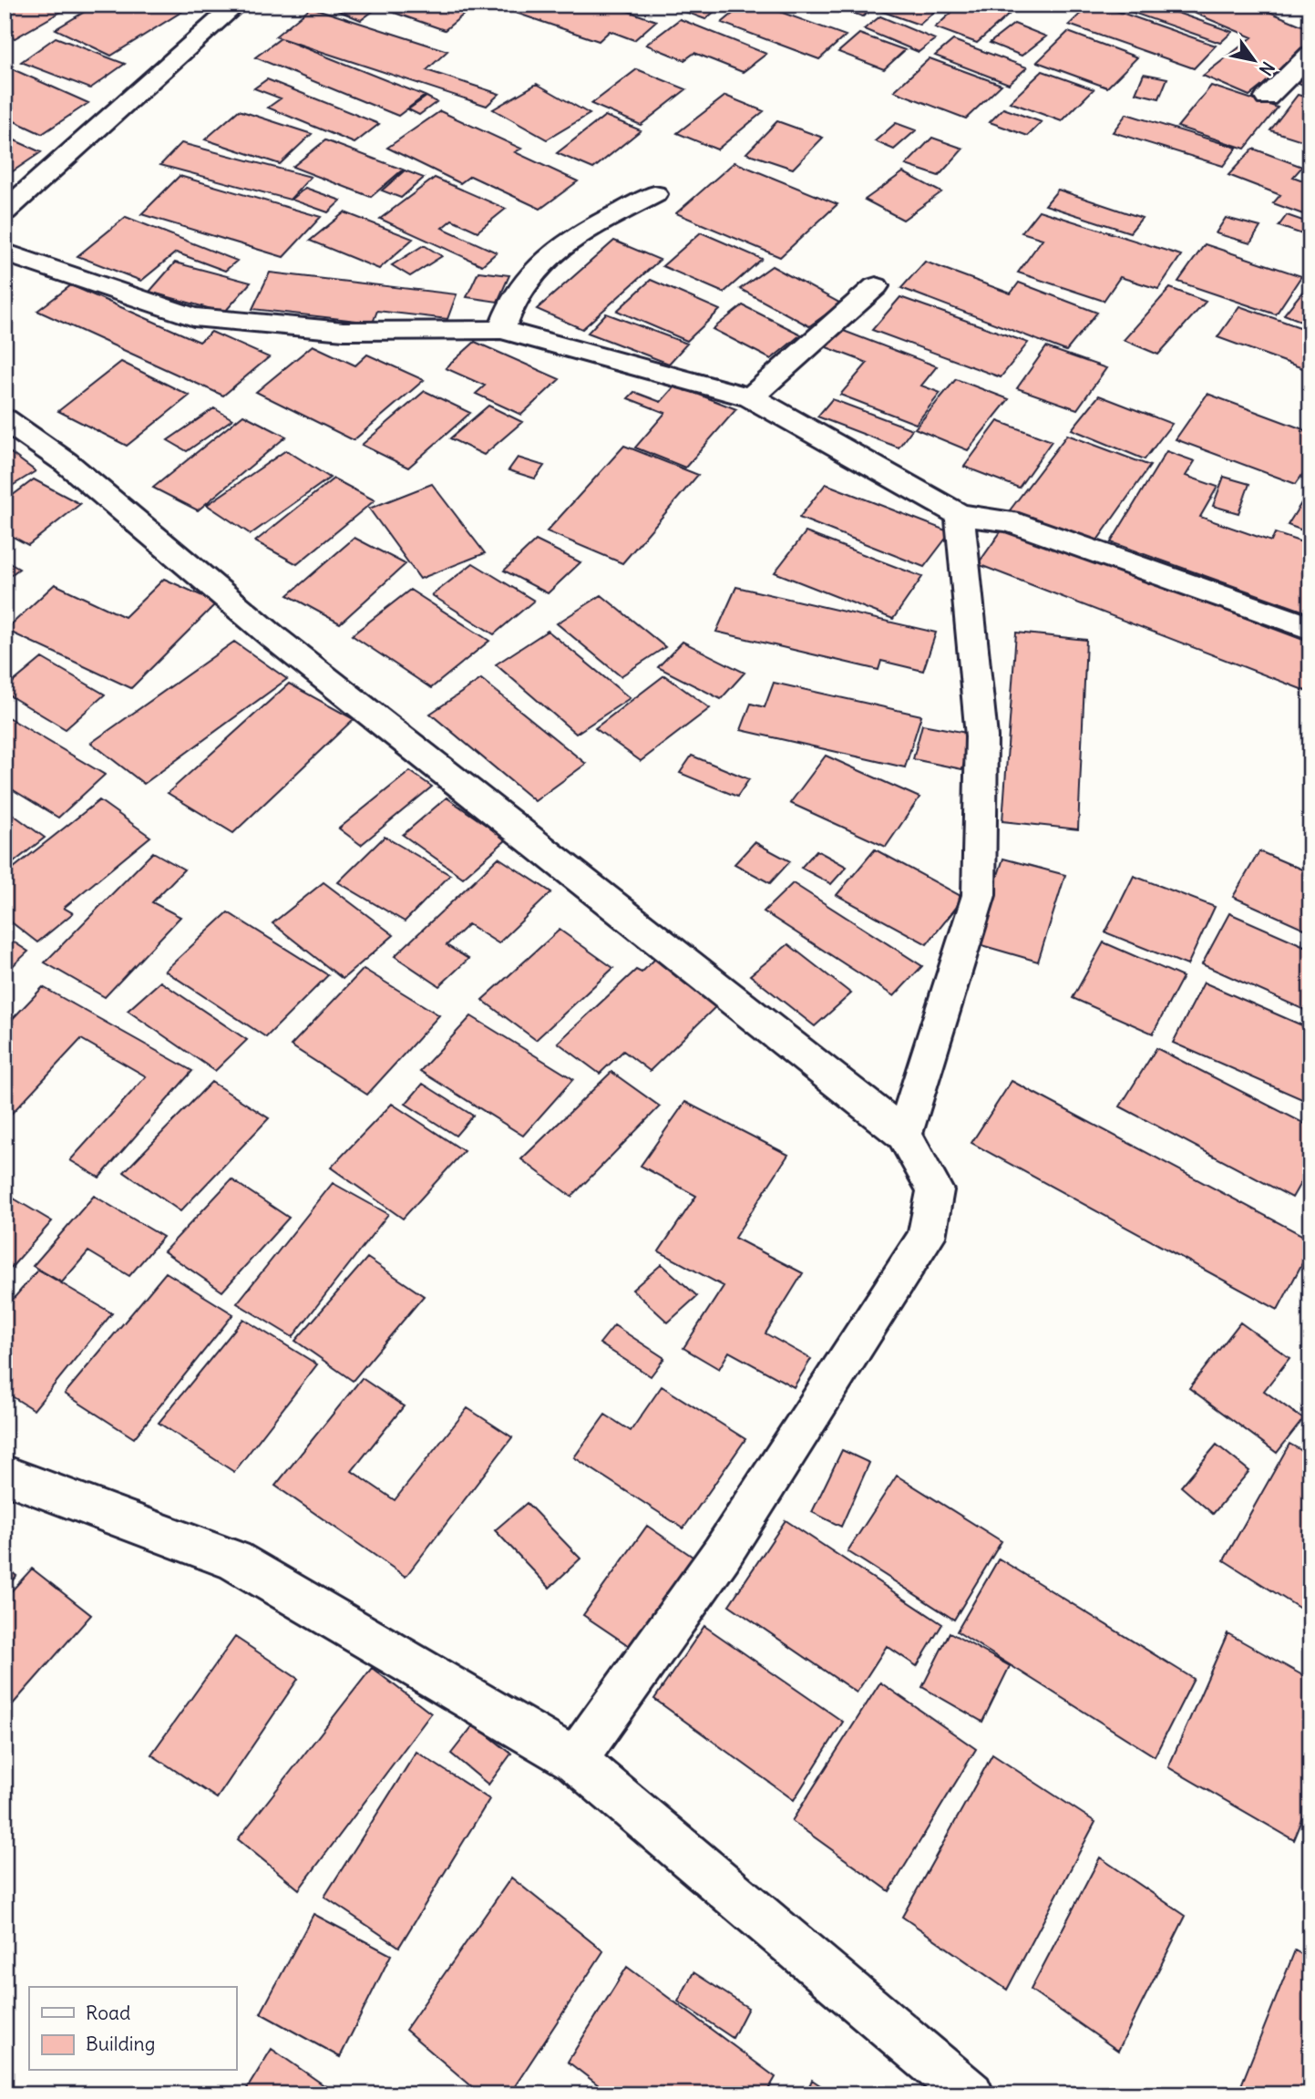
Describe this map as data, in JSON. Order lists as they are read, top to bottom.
{
  "legend": ["Road", "Building"],
  "north": "bottom right"
}
